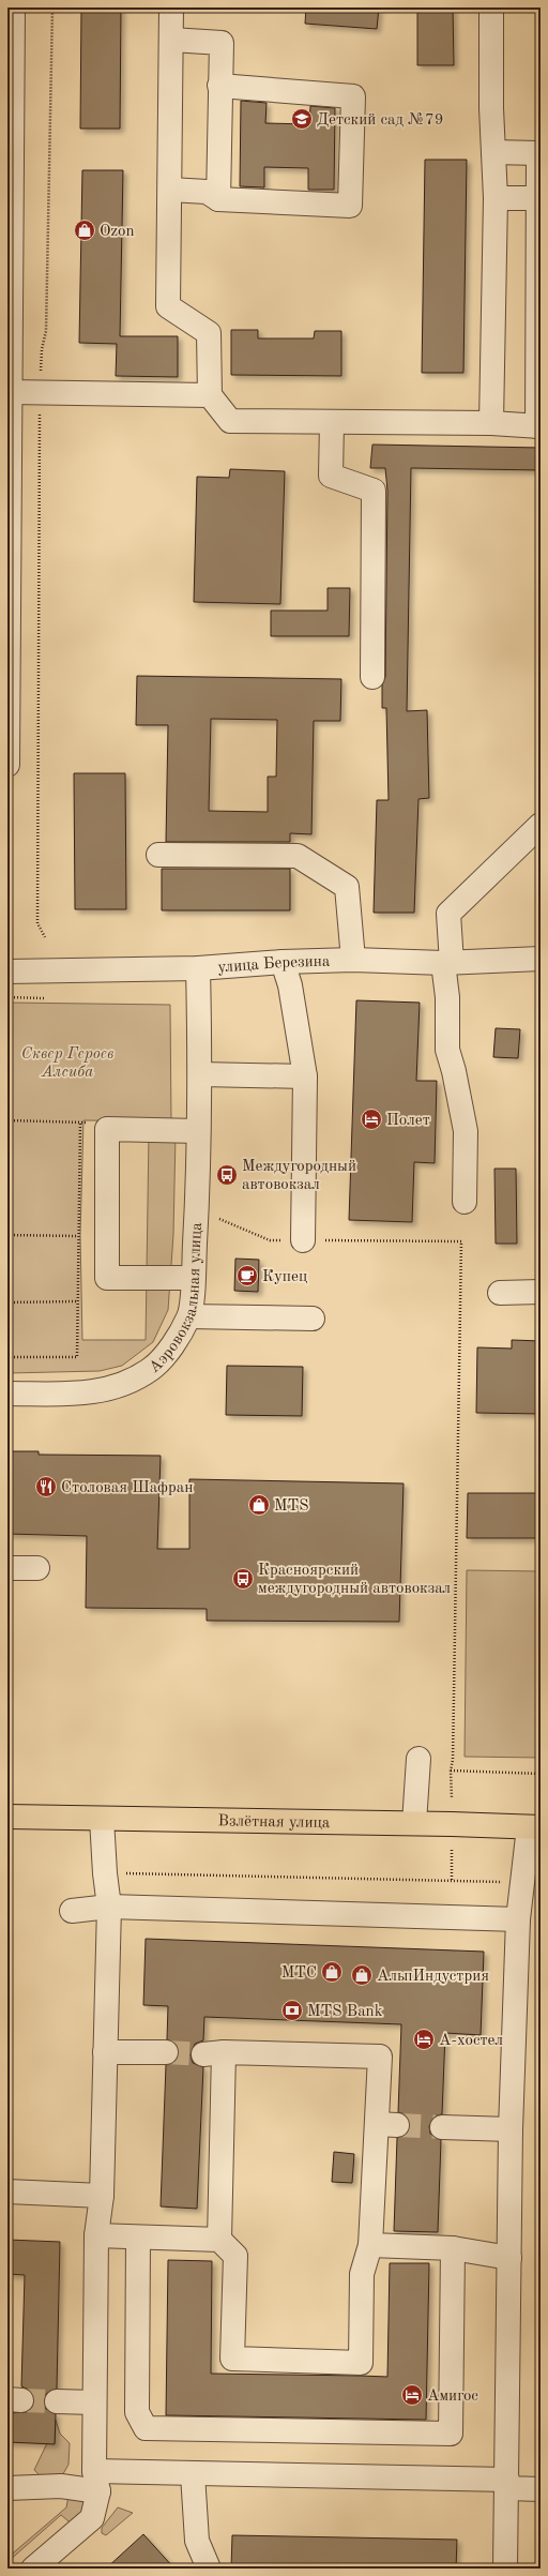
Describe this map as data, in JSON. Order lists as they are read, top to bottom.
{
  "streets": {
    "main road": ["Взлётная улица"],
    "street": ["улица Березина", "Аэровокзальная улица"]
  },
  "crossings": [
    ["улица Березина", "Аэровокзальная улица"]
  ],
  "parks": ["Сквер Героев Алсиба"],
  "places": {
    "school or university": ["Детский сад №79"],
    "shop": [
      "Ozon",
      "MTS",
      "МТС",
      "АльпИндустрия"
    ],
    "hotel": ["Полет", "А-хостел", "Амигос"],
    "bus stop": ["Междугородный автовокзал", "Красноярский междугородный автовокзал"],
    "cafe": ["Купец"],
    "restaurant": ["Столовая Шафран"],
    "bank": ["MTS Bank"]
  }
}
